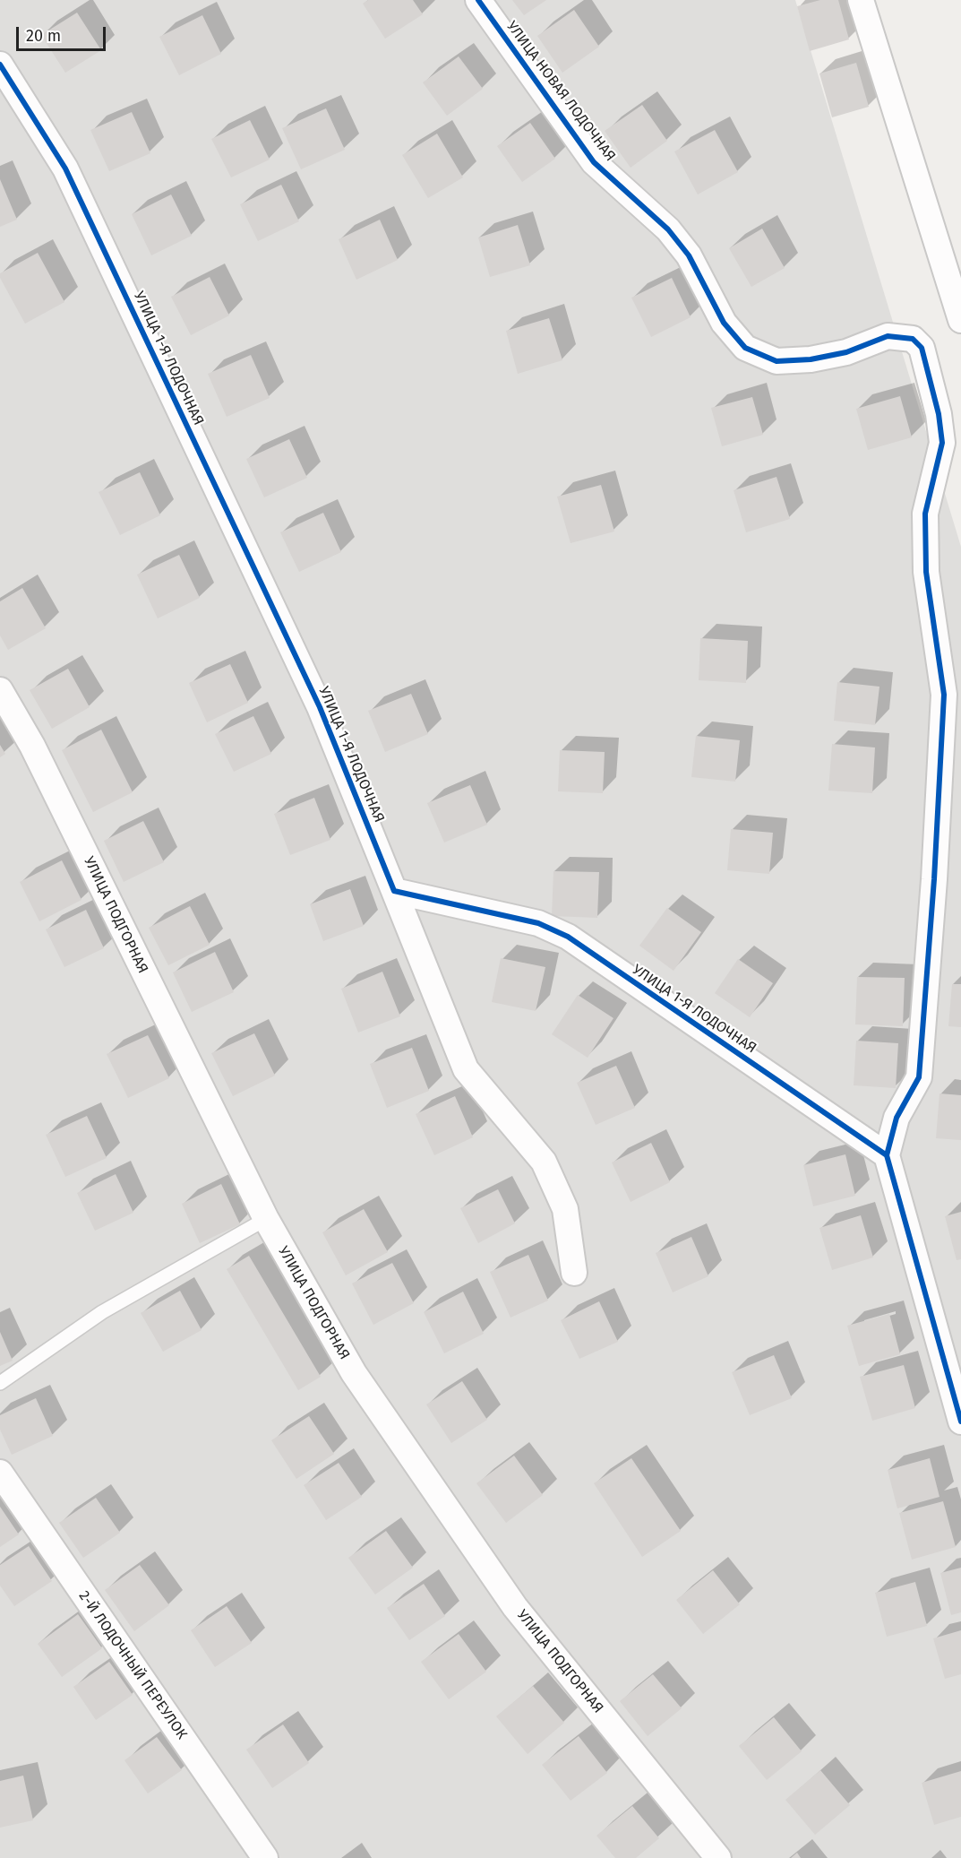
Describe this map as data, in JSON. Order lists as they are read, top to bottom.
{
  "streets": {
    "street": [
      "УЛИЦА НОВАЯ ЛОДОЧНАЯ",
      "УЛИЦА 1-Я ЛОДОЧНАЯ",
      "УЛИЦА ПОДГОРНАЯ",
      "2-Й ЛОДОЧНЫЙ ПЕРЕУЛОК"
    ]
  },
  "scale_bar": "20 m"
}
